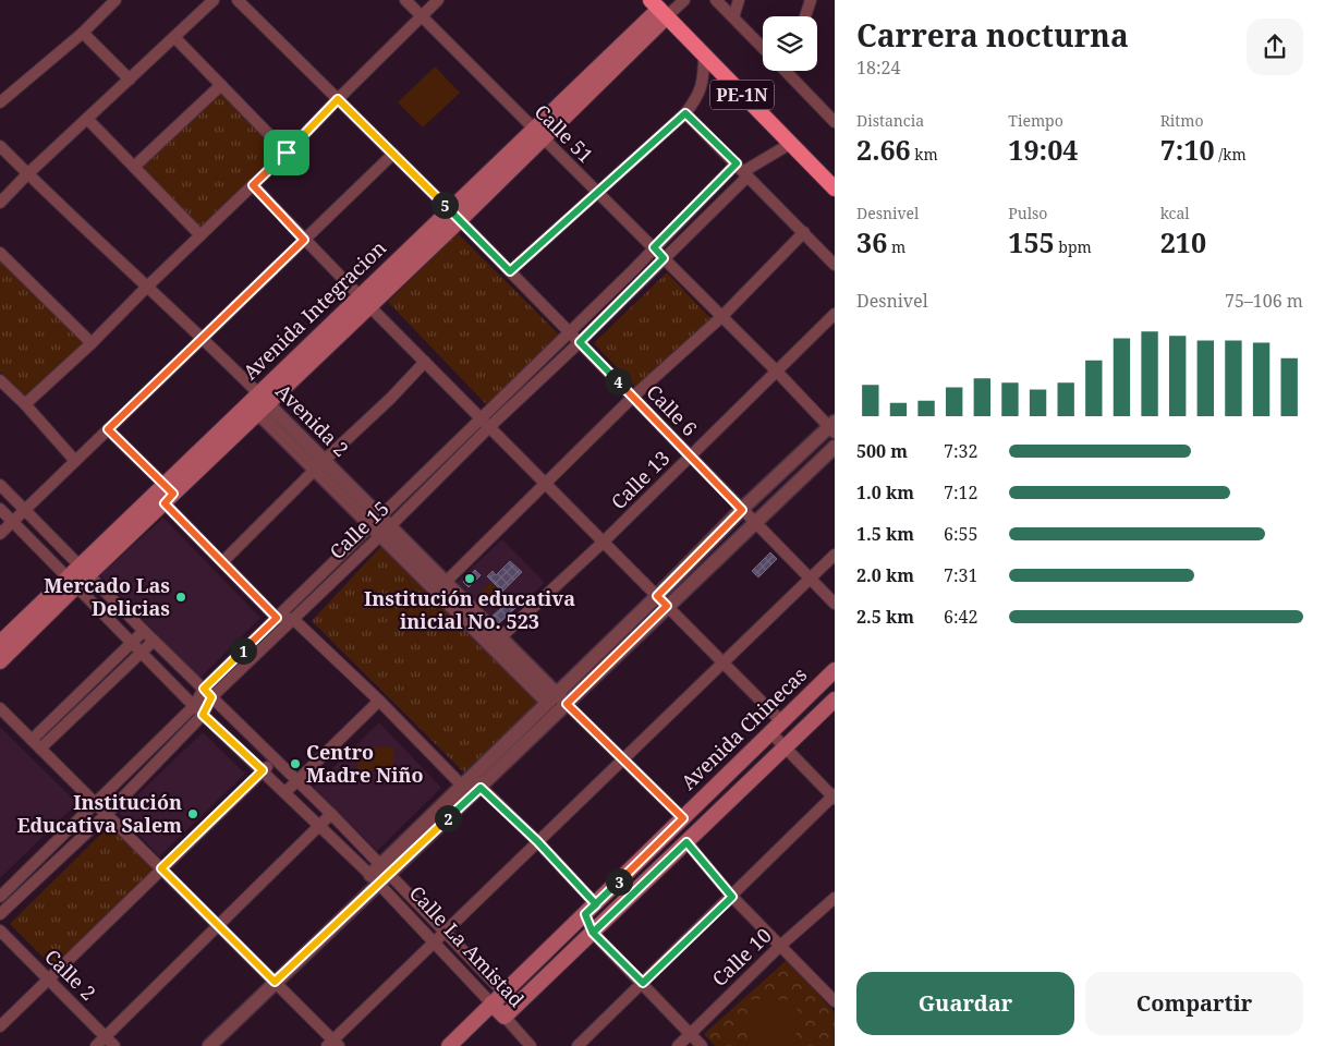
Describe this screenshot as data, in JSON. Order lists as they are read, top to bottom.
{
  "streets": {
    "highway": ["PE-1N"],
    "main road": ["Avenida Chinecas", "Calle La Amistad"],
    "street": [
      "Calle 51",
      "Calle 6",
      "Avenida 2",
      "Calle 13",
      "Calle 15",
      "Calle 10",
      "Calle 2"
    ]
  },
  "crossings": [
    ["Calle 51", "Calle 13"],
    ["Calle 51", "Calle 15"],
    ["Calle 6", "Calle 13"],
    ["Calle 6", "Calle 15"],
    ["Avenida 2", "Calle 13"],
    ["Avenida 2", "Calle 15"],
    ["Calle 15", "Calle La Amistad"],
    ["Avenida Chinecas", "Calle La Amistad"]
  ],
  "places": [
    "Institución educativa inicial No. 523",
    "Mercado Las Delicias",
    "Centro Madre Niño",
    "Institución Educativa Salem"
  ],
  "page": {
    "heading": ["Carrera nocturna", "18:24"],
    "stats": [
      ["Distancia", "2.66 km"],
      ["Tiempo", "19:04"],
      ["Ritmo", "7:10 /km"],
      ["Desnivel", "36 m"],
      ["Pulso", "155 bpm"],
      ["kcal", "210"]
    ],
    "pins": [
      "5",
      "4",
      "1",
      "2",
      "3"
    ],
    "chart": ["Desnivel", "75–106 m"],
    "list": [
      {
        "name": "500 m",
        "note": "7:32"
      },
      {
        "name": "1.0 km",
        "note": "7:12"
      },
      {
        "name": "1.5 km",
        "note": "6:55"
      },
      {
        "name": "2.0 km",
        "note": "7:31"
      },
      {
        "name": "2.5 km",
        "note": "6:42"
      }
    ],
    "buttons": ["Guardar", "Compartir"]
  }
}
